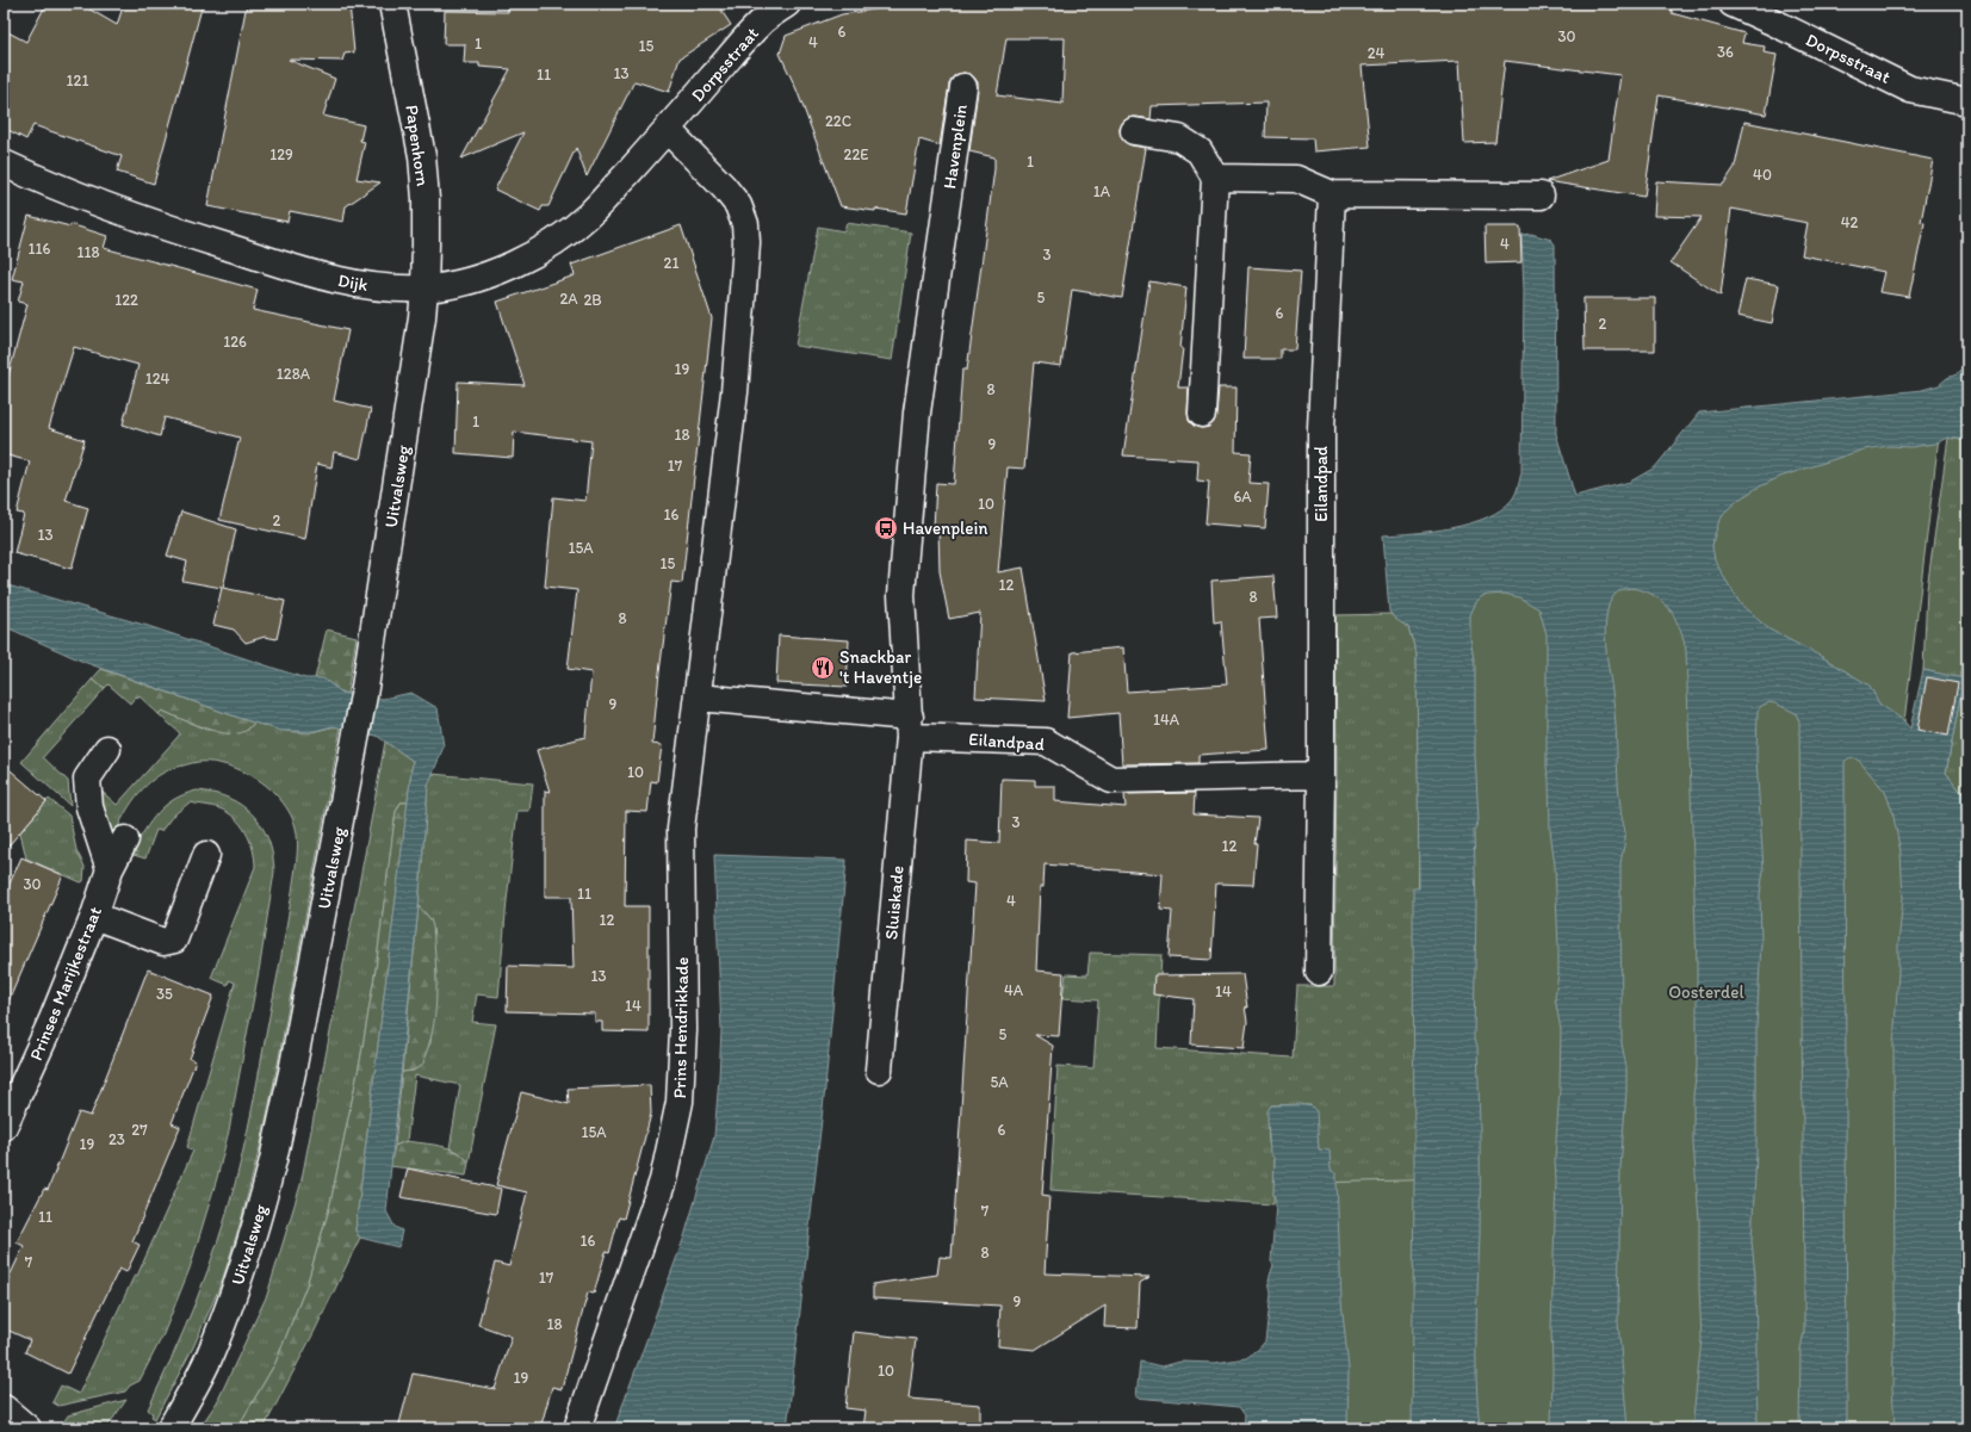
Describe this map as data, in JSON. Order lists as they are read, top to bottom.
{
  "streets": {
    "street": [
      "Dorpsstraat",
      "Papenhorn",
      "Havenplein",
      "Dijk",
      "Eilandpad",
      "Uitvalsweg",
      "Sluiskade",
      "Prinses Marijkestraat",
      "Prins Hendrikkade"
    ]
  },
  "crossings": [
    ["Dorpsstraat", "Dijk"],
    ["Papenhorn", "Dijk"],
    ["Papenhorn", "Uitvalsweg"],
    ["Havenplein", "Eilandpad"],
    ["Havenplein", "Sluiskade"],
    ["Dijk", "Uitvalsweg"],
    ["Eilandpad", "Sluiskade"]
  ],
  "parks": ["Oosterdel"],
  "places": {
    "bus stop": ["Havenplein"],
    "restaurant": ["Snackbar 't Haventje"]
  },
  "house_numbers": [
    "6",
    "30",
    "4",
    "1",
    "15",
    "36",
    "24",
    "13",
    "11",
    "121",
    "22C",
    "129",
    "22E",
    "1",
    "40",
    "1A",
    "42",
    "4",
    "116",
    "118",
    "3",
    "21",
    "5",
    "2A",
    "122",
    "2B",
    "6",
    "2",
    "126",
    "19",
    "128A",
    "124",
    "8",
    "1",
    "18",
    "9",
    "17",
    "6A",
    "10",
    "16",
    "2",
    "13",
    "15A",
    "15",
    "12",
    "8",
    "8",
    "9",
    "14A",
    "10",
    "3",
    "12",
    "30",
    "11",
    "4",
    "12",
    "13",
    "4A",
    "14",
    "35",
    "14",
    "5",
    "5A",
    "27",
    "6",
    "15A",
    "23",
    "19",
    "7",
    "11",
    "16",
    "8",
    "7",
    "17",
    "9",
    "18",
    "10",
    "19"
  ]
}
